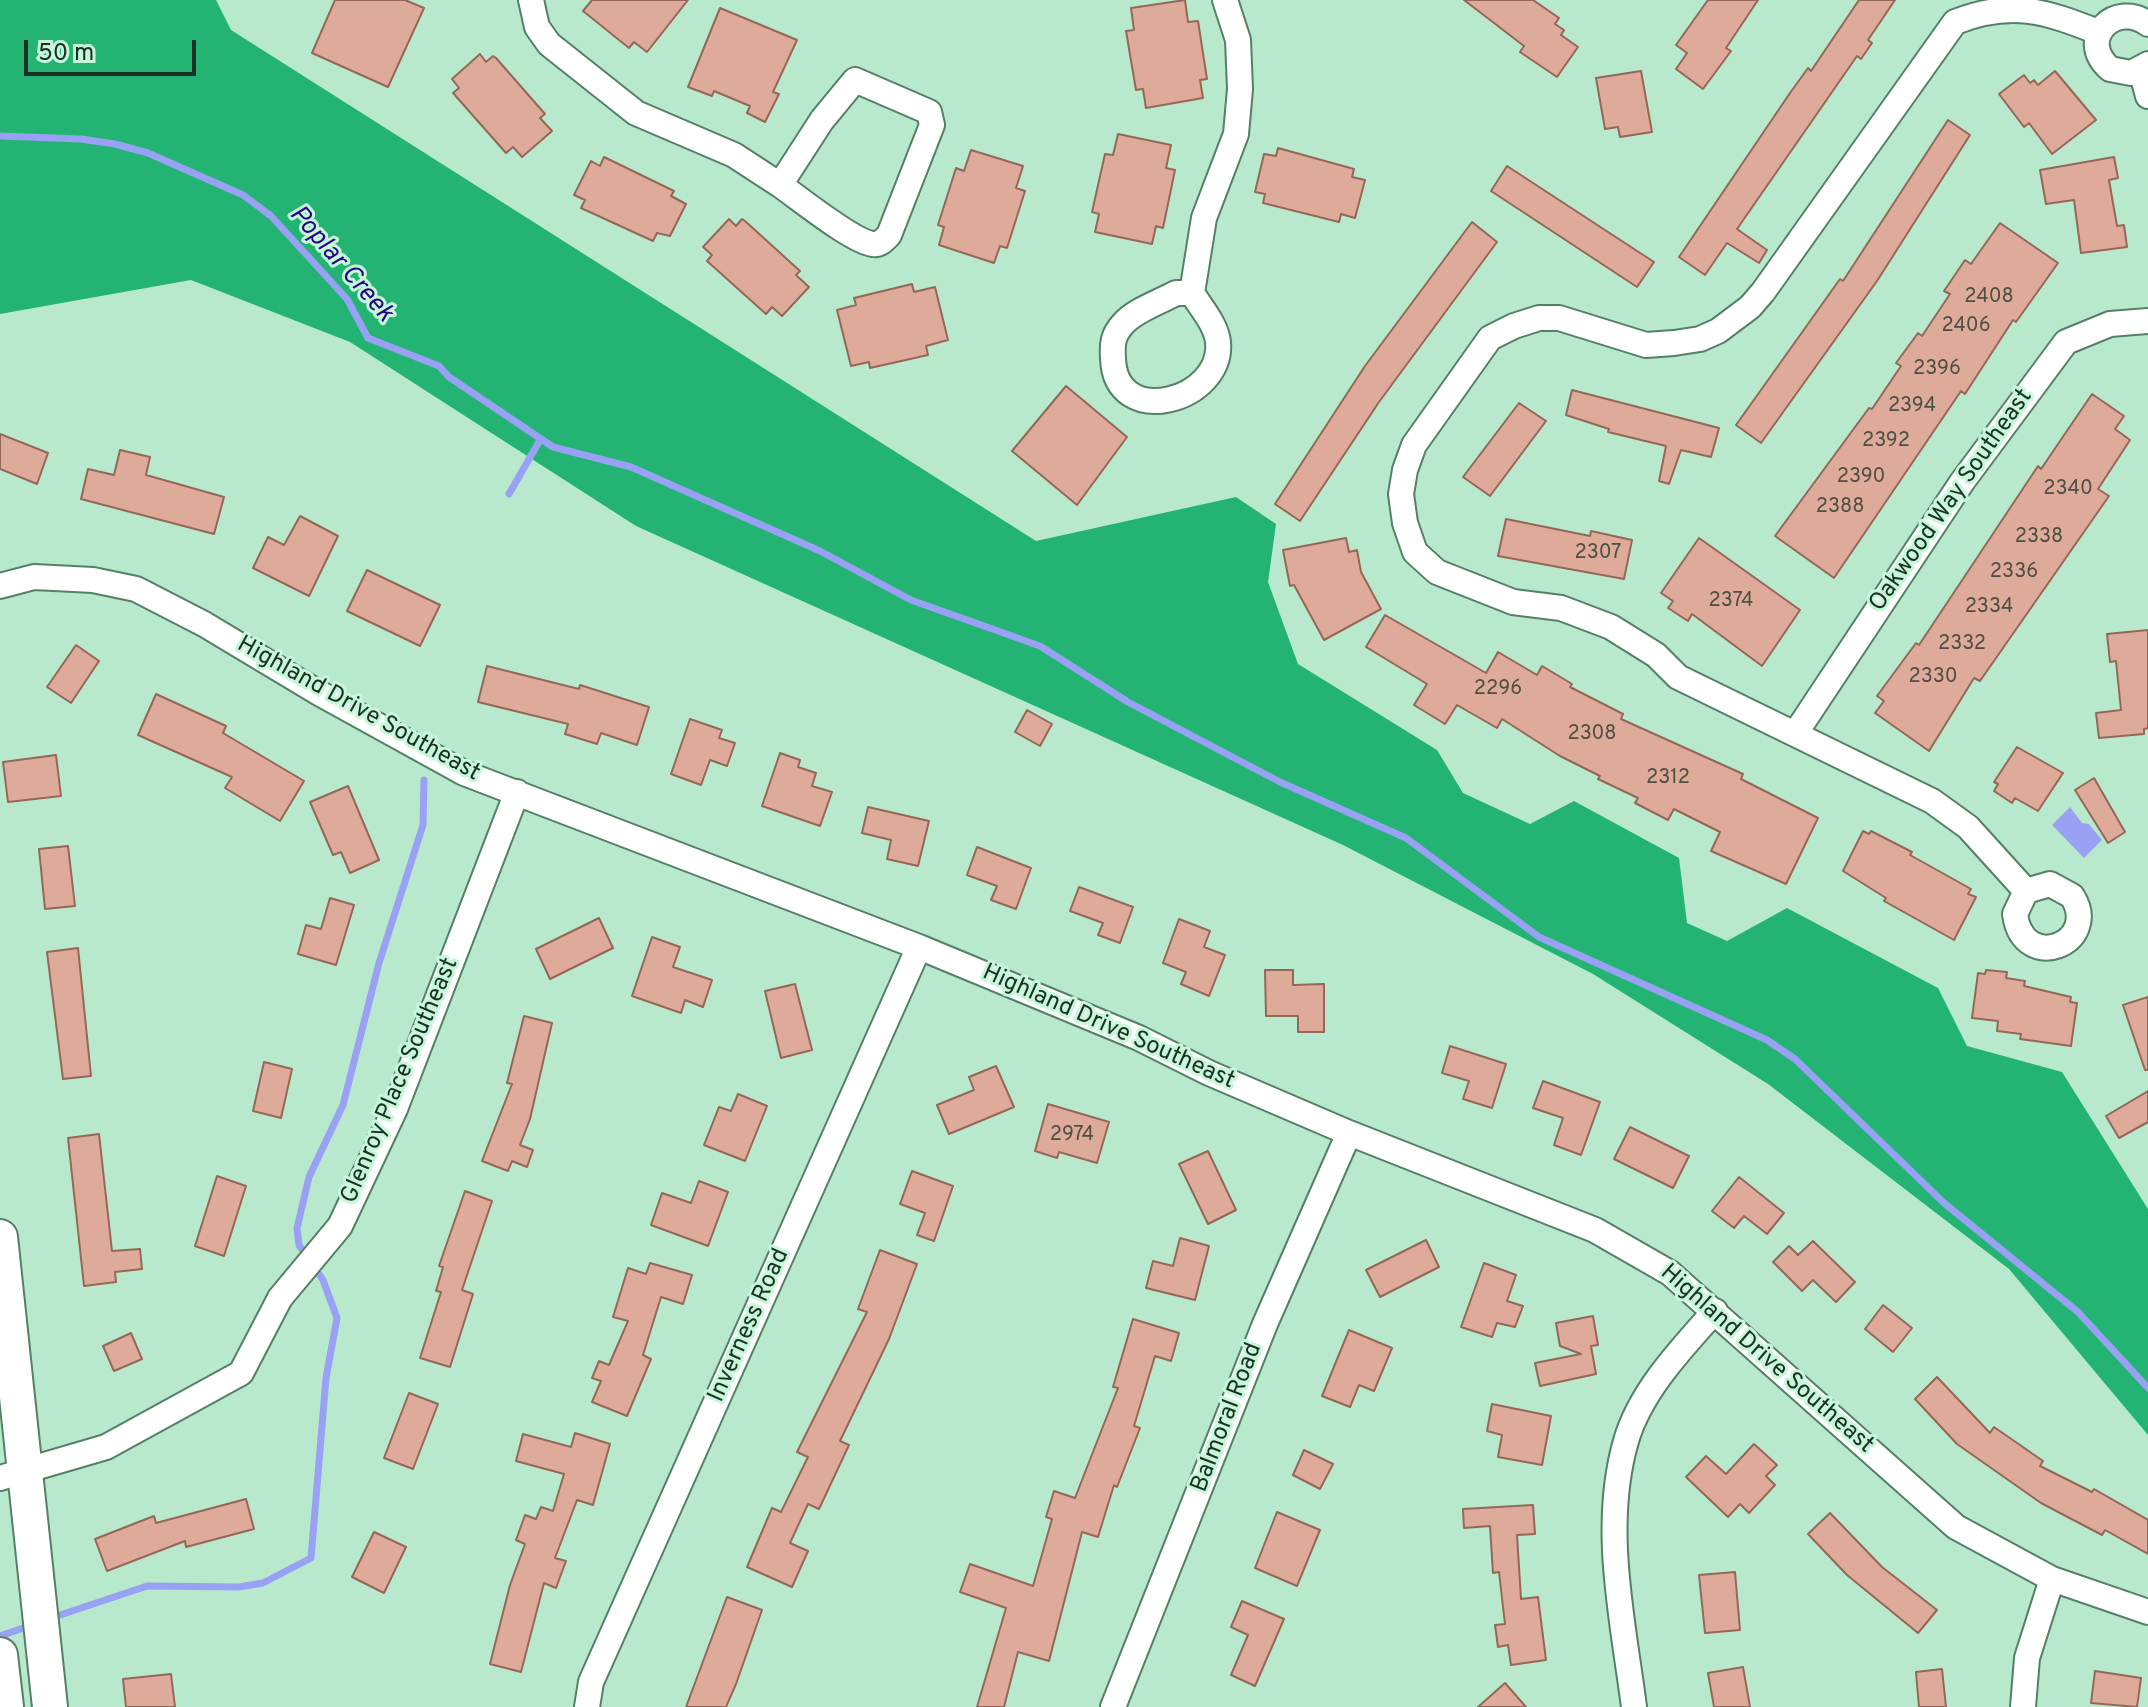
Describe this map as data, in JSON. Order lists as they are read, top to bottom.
{
  "streets": {
    "street": [
      "Oakwood Way Southeast",
      "Highland Drive Southeast",
      "Glenroy Place Southeast",
      "Inverness Road",
      "Balmoral Road"
    ]
  },
  "crossings": [
    ["Highland Drive Southeast", "Glenroy Place Southeast"],
    ["Highland Drive Southeast", "Inverness Road"],
    ["Highland Drive Southeast", "Balmoral Road"]
  ],
  "water": ["Poplar Creek"],
  "house_numbers": [
    "2408",
    "2406",
    "2396",
    "2394",
    "2392",
    "2390",
    "2340",
    "2388",
    "2338",
    "2307",
    "2336",
    "2374",
    "2334",
    "2332",
    "2330",
    "2296",
    "2308",
    "2312",
    "2974"
  ],
  "scale_bar": "50 m"
}
